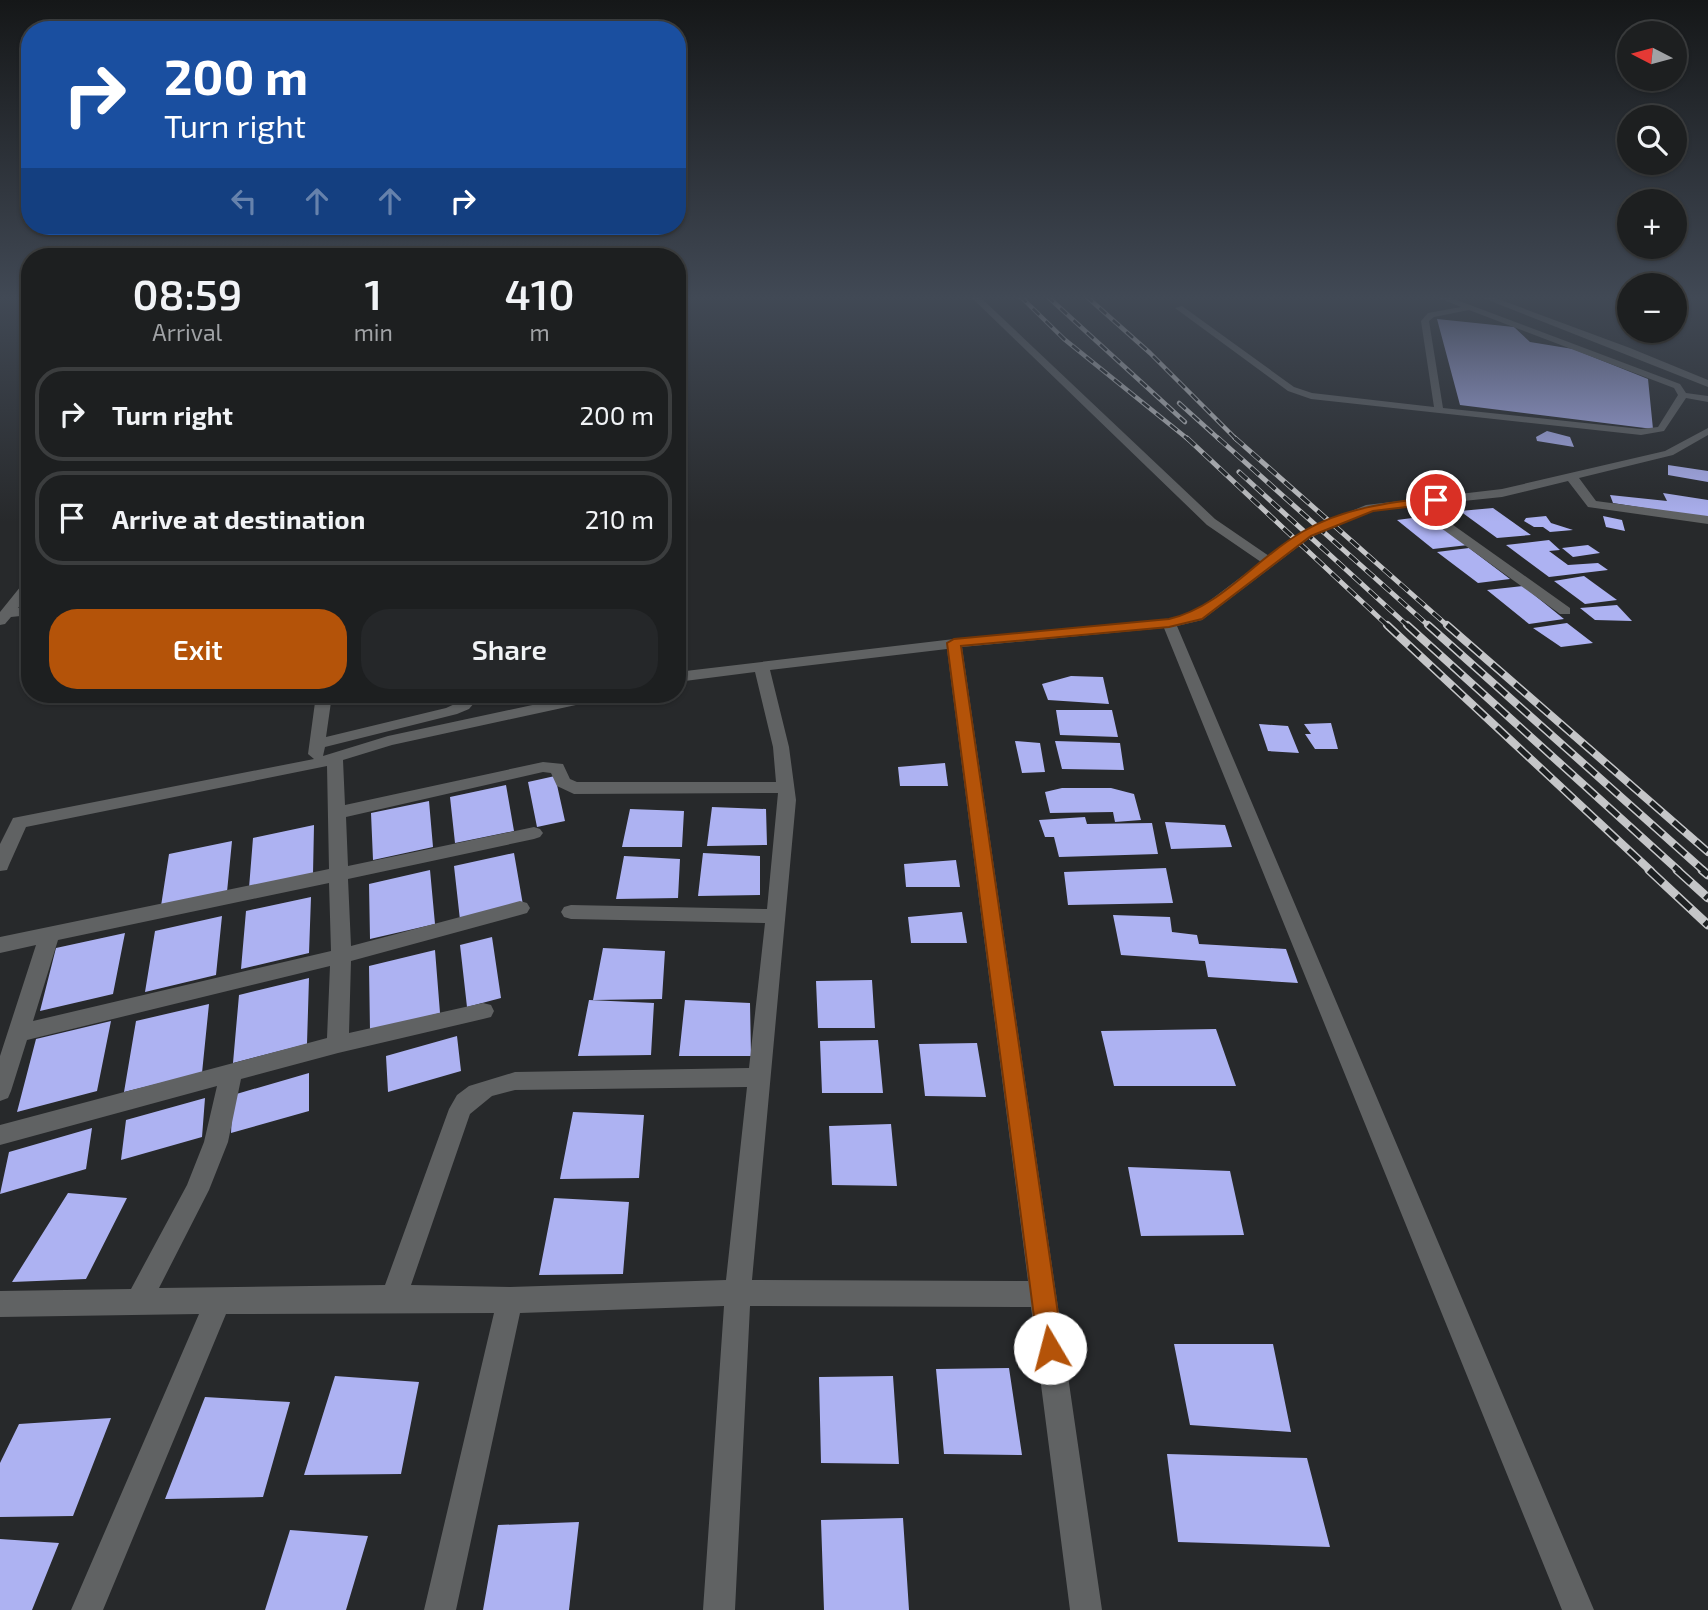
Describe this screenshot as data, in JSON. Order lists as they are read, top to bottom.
{
  "north": "left",
  "page": {
    "map_buttons": ["+", "−"],
    "turn": ["200 m", "Turn right"],
    "eta": [
      "08:59",
      "Arrival",
      "1",
      "min",
      "410",
      "m"
    ],
    "list": [
      {
        "name": "Turn right",
        "value": "200 m"
      },
      {
        "name": "Arrive at destination",
        "value": "210 m"
      }
    ],
    "buttons": ["Exit", "Share"]
  }
}
